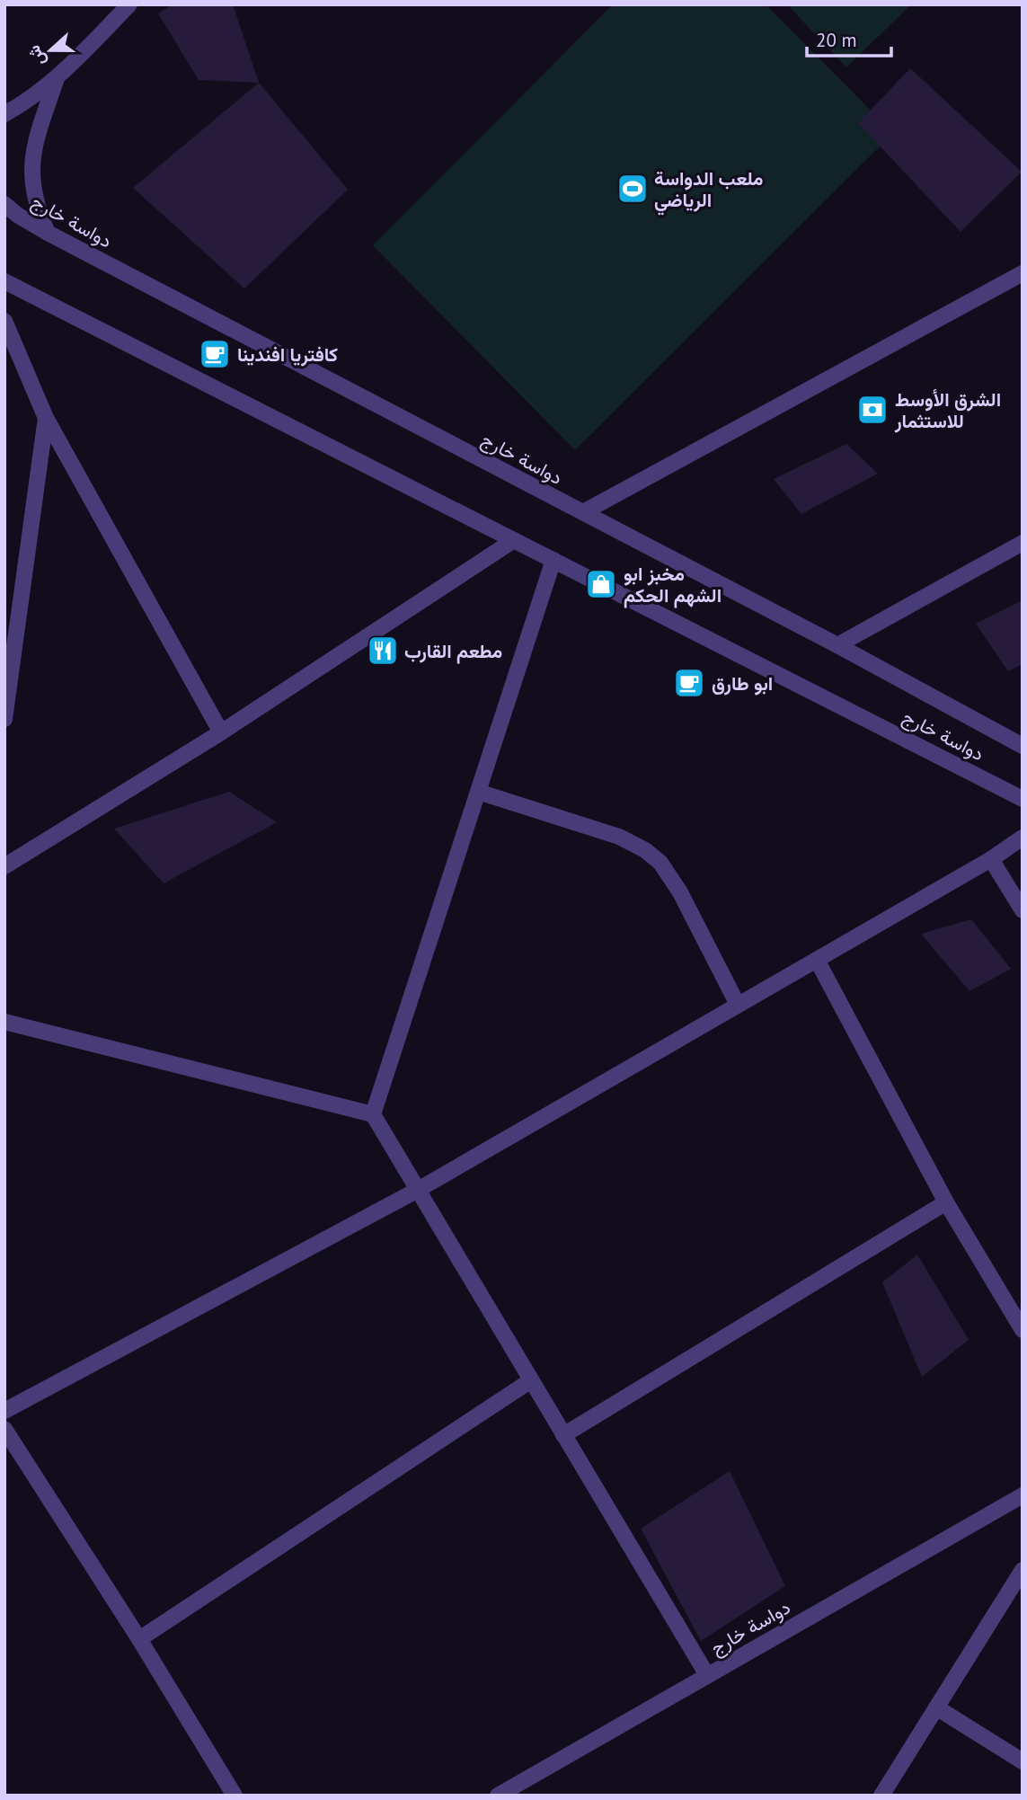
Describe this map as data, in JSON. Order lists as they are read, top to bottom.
{
  "streets": {
    "street": ["دواسة خارج"]
  },
  "places": {
    "sports": ["ملعب الدواسة الرياضي"],
    "cafe": ["كافتريا افندينا", "ابو طارق"],
    "bank": ["الشرق الأوسط للاستثمار"],
    "shop": ["مخبز ابو الشهم الحكم"],
    "restaurant": ["مطعم القارب"]
  },
  "scale_bar": "20 m",
  "north": "left"
}
